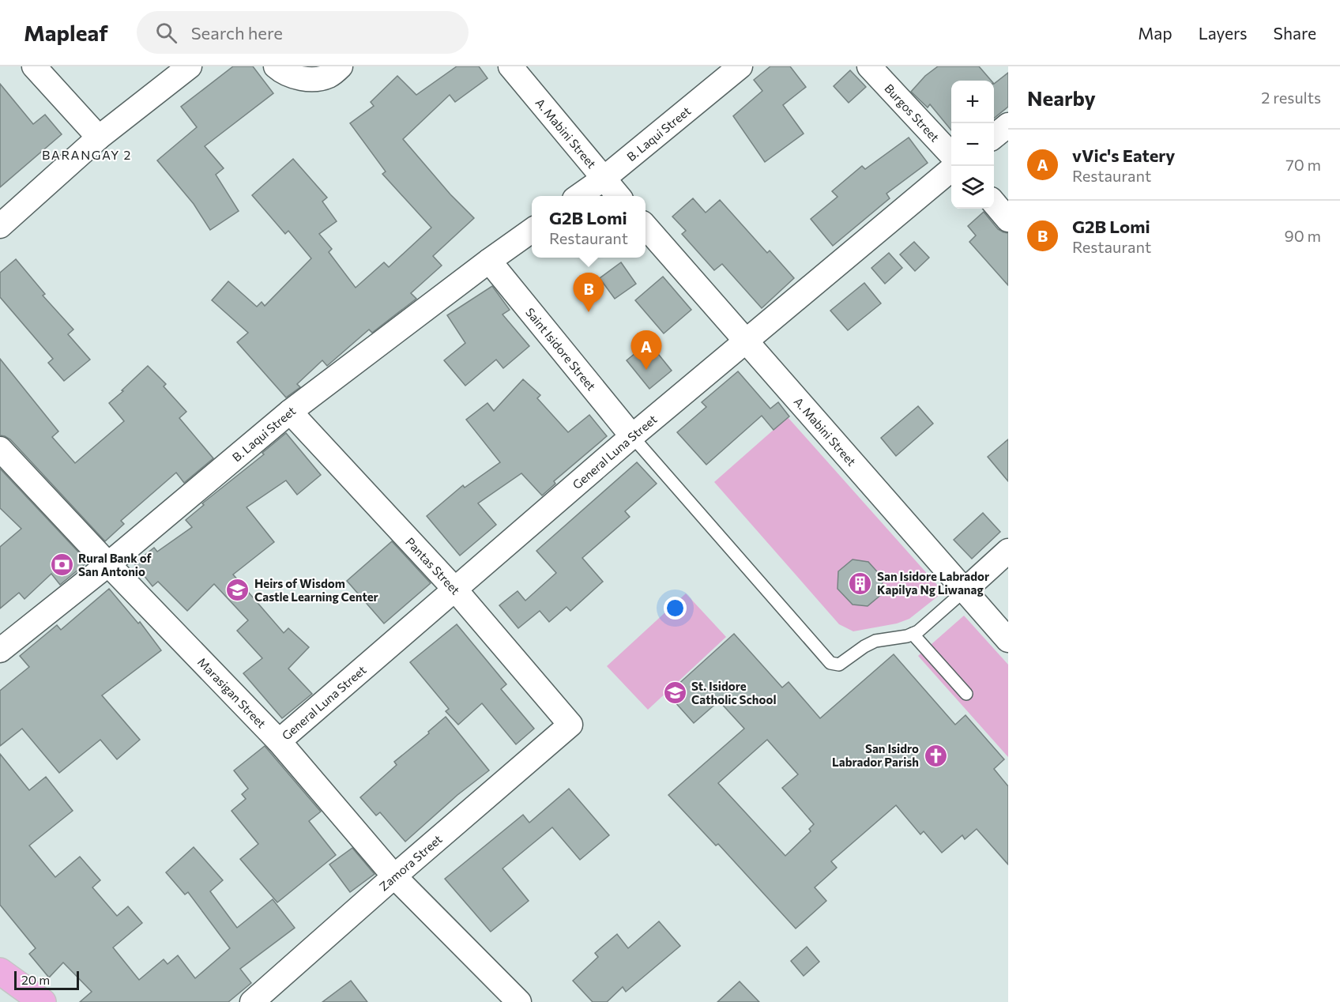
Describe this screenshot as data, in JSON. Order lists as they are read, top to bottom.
{
  "streets": {
    "street": [
      "Burgos Street",
      "A. Mabini Street",
      "B. Laqui Street",
      "Saint Isidore Street",
      "General Luna Street",
      "Pantas Street",
      "Marasigan Street",
      "Zamora Street"
    ]
  },
  "crossings": [
    ["A. Mabini Street", "B. Laqui Street"],
    ["A. Mabini Street", "General Luna Street"],
    ["B. Laqui Street", "Saint Isidore Street"],
    ["B. Laqui Street", "Pantas Street"],
    ["B. Laqui Street", "Marasigan Street"],
    ["Saint Isidore Street", "General Luna Street"],
    ["General Luna Street", "Pantas Street"],
    ["General Luna Street", "Marasigan Street"],
    ["Pantas Street", "Zamora Street"],
    ["Marasigan Street", "Zamora Street"]
  ],
  "districts": ["BARANGAY 2"],
  "places": {
    "bank": ["Rural Bank of San Antonio"],
    "building": ["San Isidore Labrador Kapilya Ng Liwanag"],
    "school or university": ["Heirs of Wisdom Castle Learning Center", "St. Isidore Catholic School"],
    "church": ["San Isidro Labrador Parish"]
  },
  "scale_bar": "20 m",
  "page": {
    "header": "Mapleaf",
    "search": "Search here",
    "nav": ["Map", "Layers", "Share"],
    "heading": ["Nearby", "2 results"],
    "map_buttons": ["+", "−"],
    "list": [
      {
        "mark": "A",
        "name": "vVic's Eatery",
        "note": "Restaurant",
        "value": "70 m"
      },
      {
        "mark": "B",
        "name": "G2B Lomi",
        "note": "Restaurant",
        "value": "90 m"
      }
    ],
    "popup": ["G2B Lomi", "Restaurant"],
    "pins": ["B", "A"],
    "scale": "20 m"
  }
}
